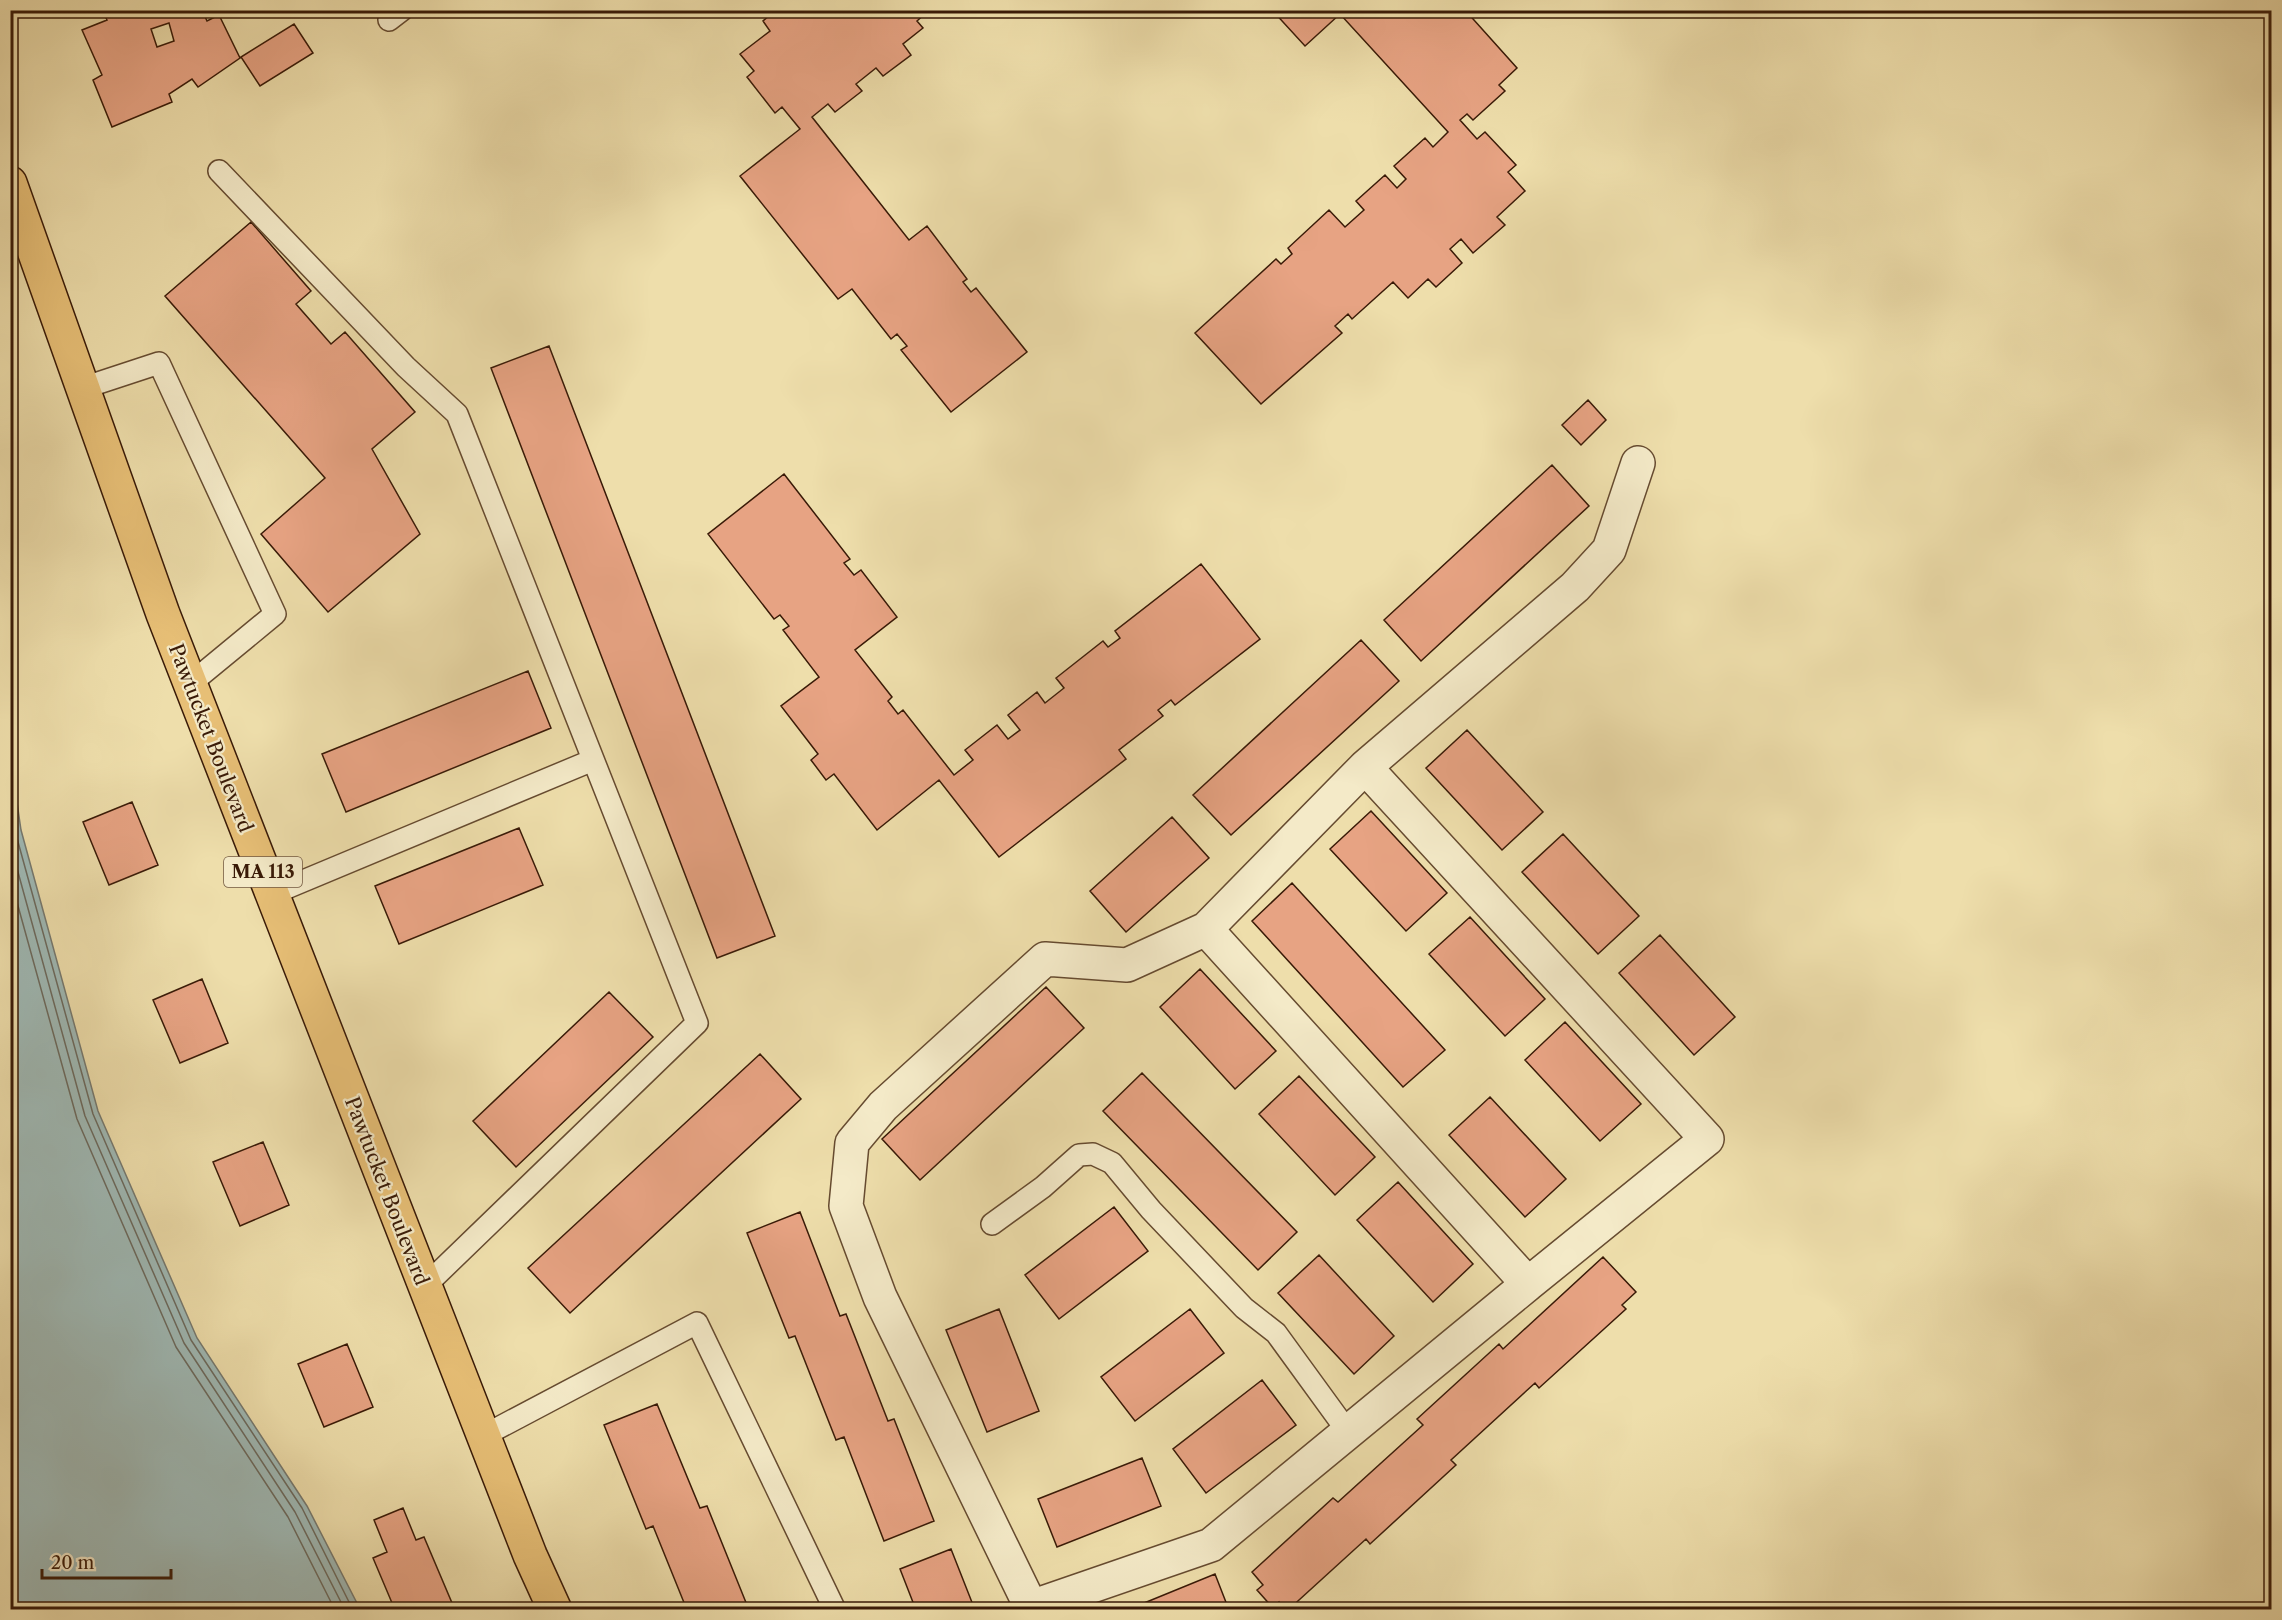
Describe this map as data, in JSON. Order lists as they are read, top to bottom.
{
  "streets": {
    "main road": ["Pawtucket Boulevard", "MA 113"]
  },
  "scale_bar": "20 m"
}
